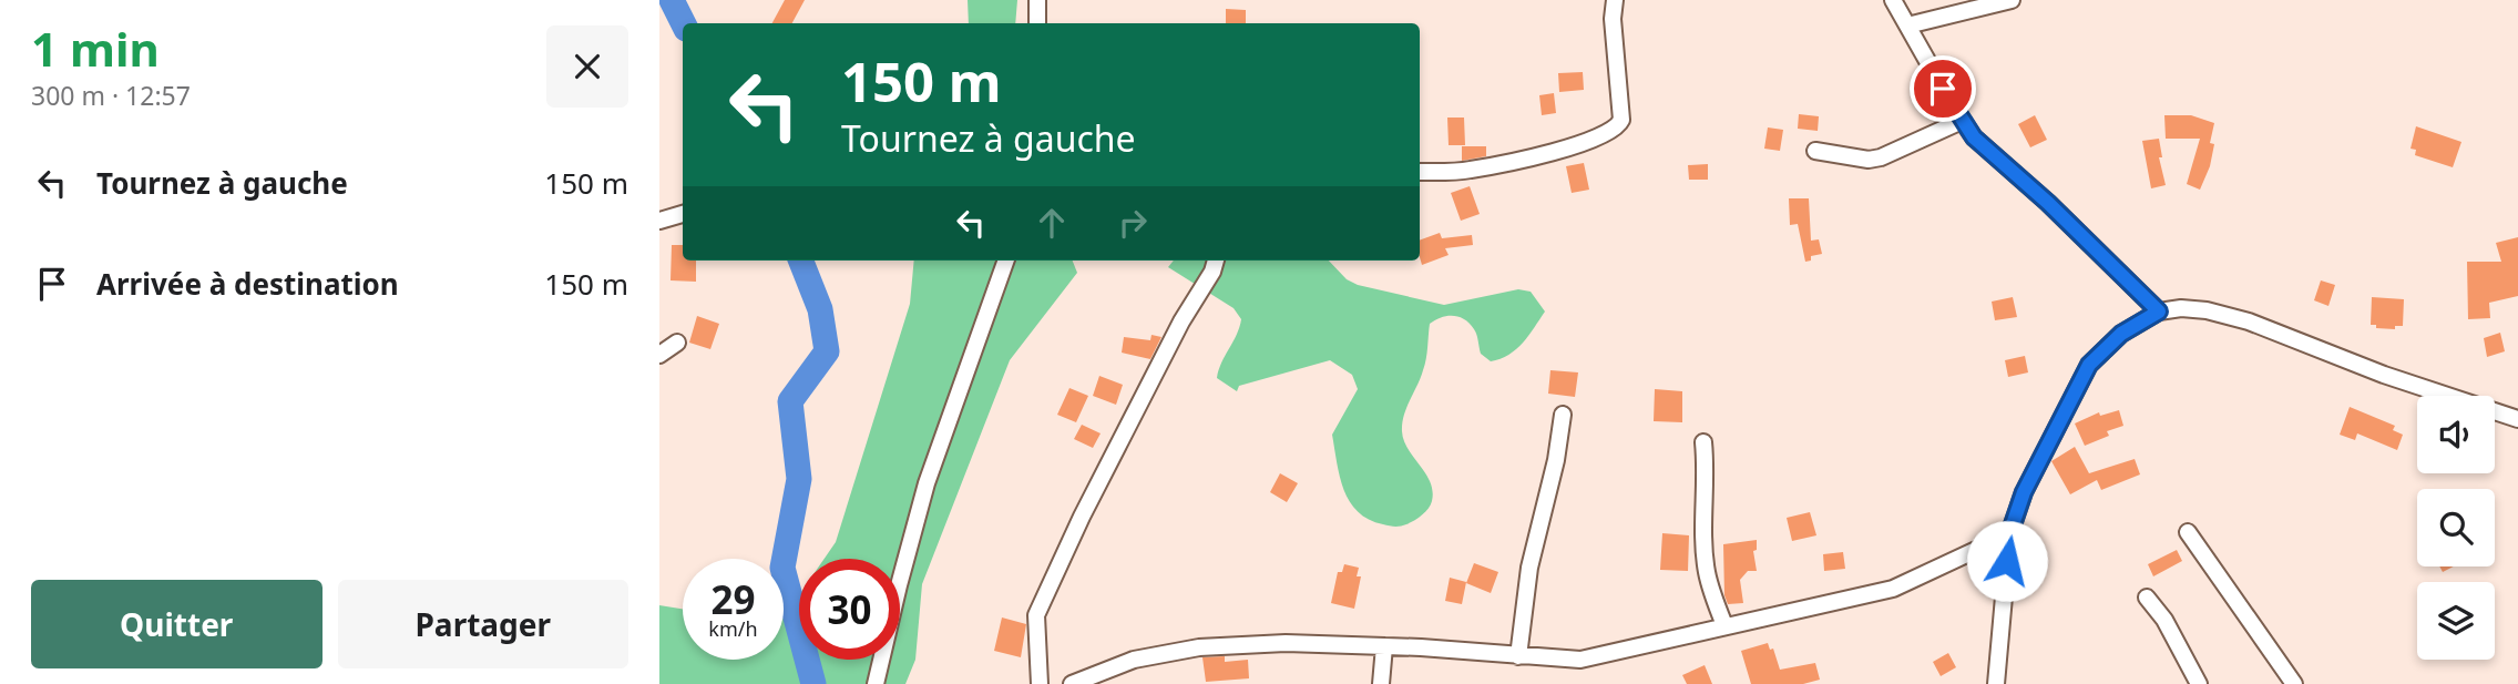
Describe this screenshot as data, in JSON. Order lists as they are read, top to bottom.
{
  "page": {
    "heading": ["1 min", "300 m · 12:57"],
    "turn": ["150 m", "Tournez à gauche"],
    "list": [
      {
        "name": "Tournez à gauche",
        "value": "150 m"
      },
      {
        "name": "Arrivée à destination",
        "value": "150 m"
      }
    ],
    "speed": "29 km/h",
    "limit": "30",
    "buttons": ["Quitter", "Partager"]
  }
}
